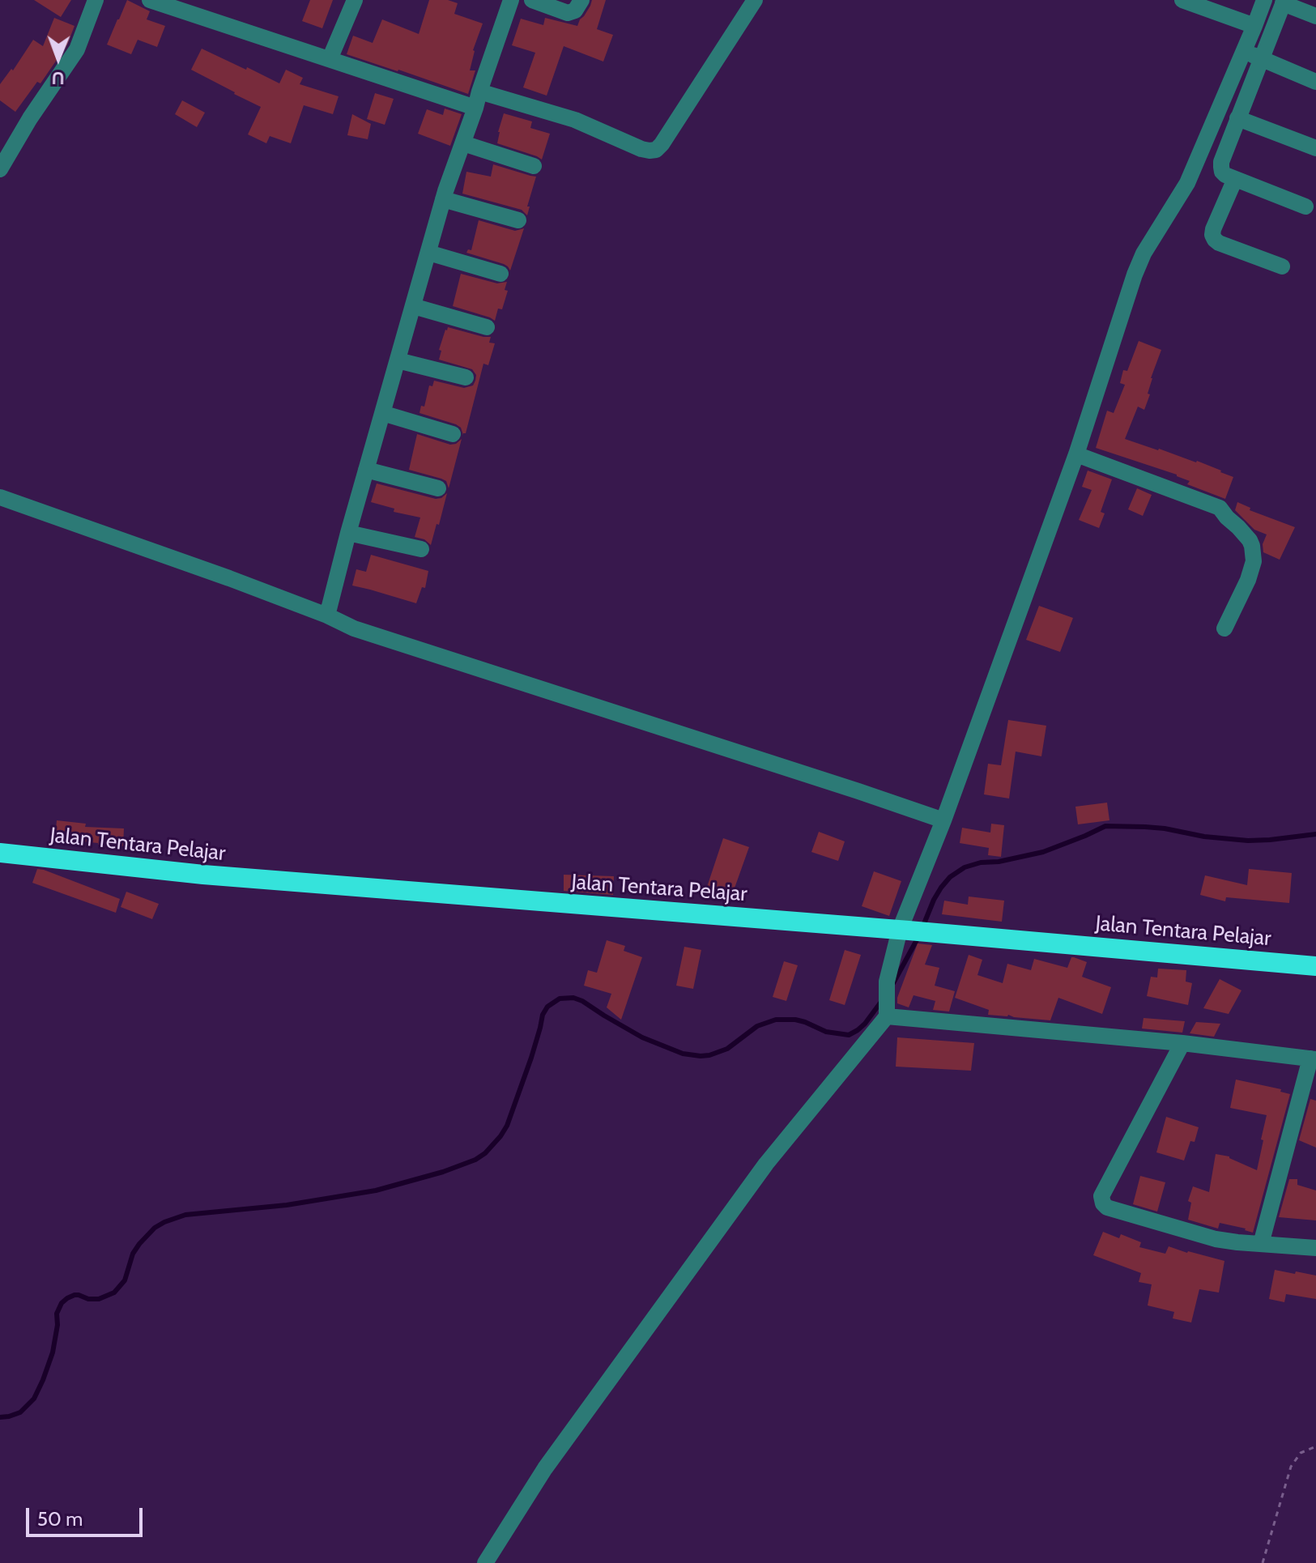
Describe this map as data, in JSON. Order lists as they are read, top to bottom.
{
  "streets": {
    "highway": ["Jalan Tentara Pelajar"]
  },
  "scale_bar": "50 m",
  "north": "bottom"
}
